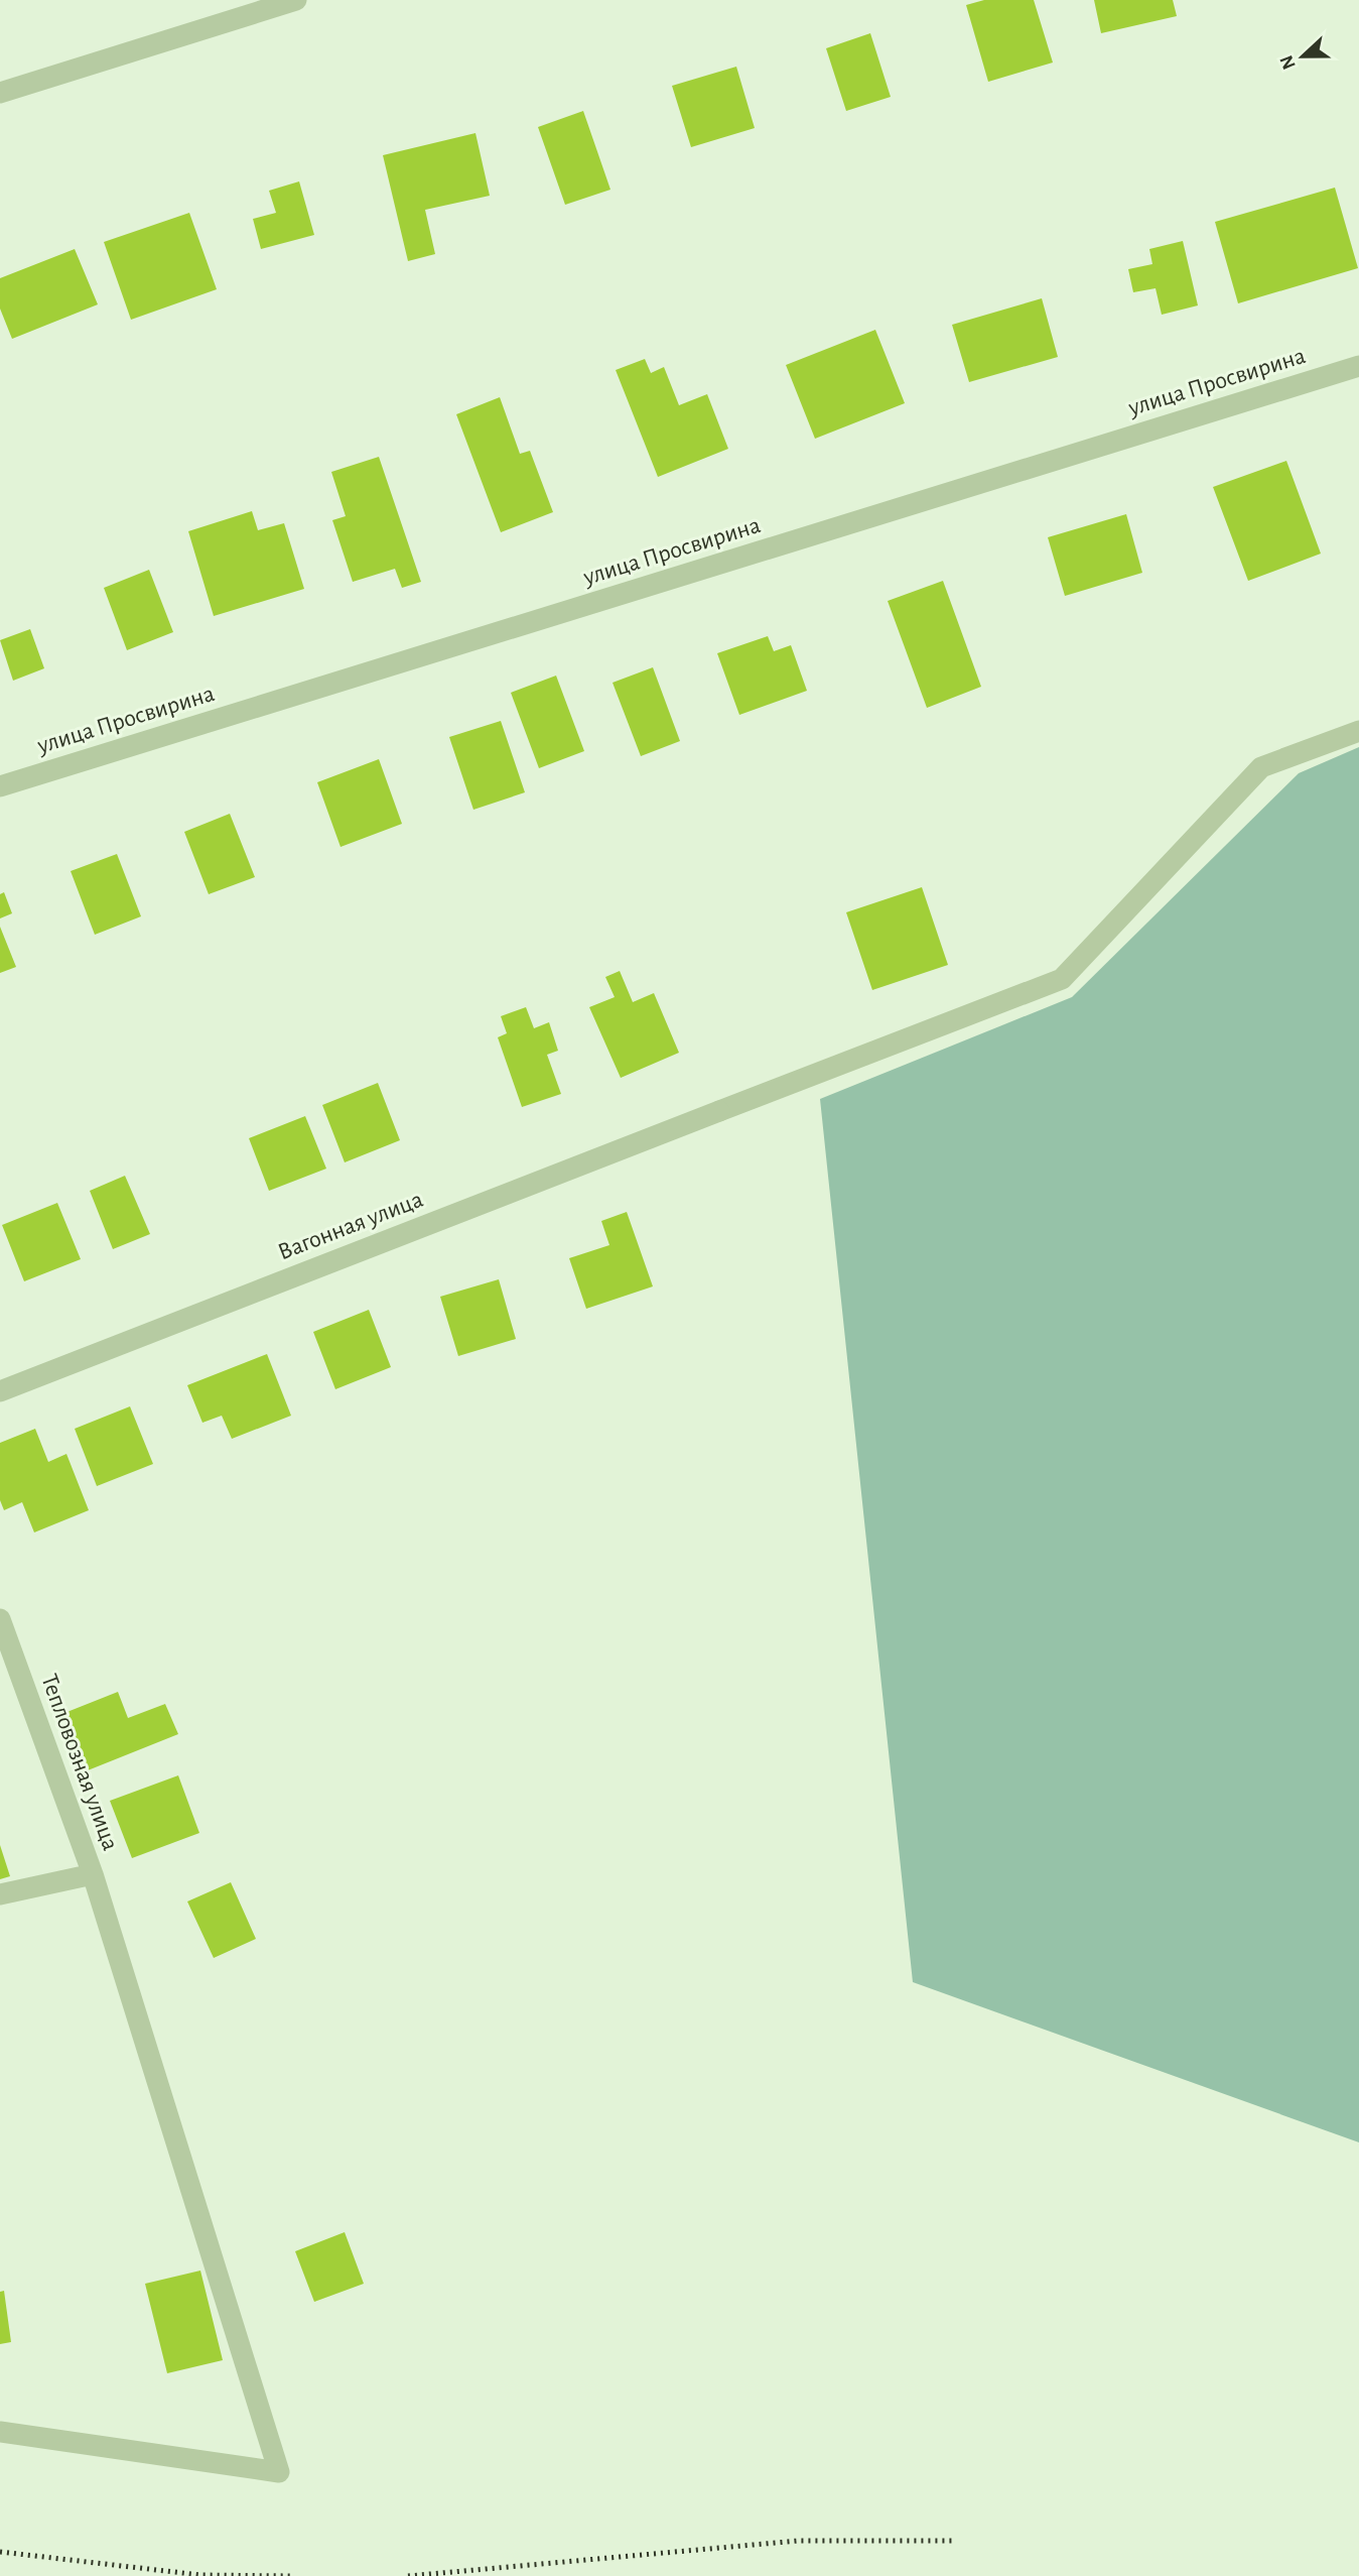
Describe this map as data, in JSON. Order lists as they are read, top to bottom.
{
  "streets": {
    "street": ["улица Просвирина", "Вагонная улица", "Тепловозная улица"]
  },
  "north": "left"
}
